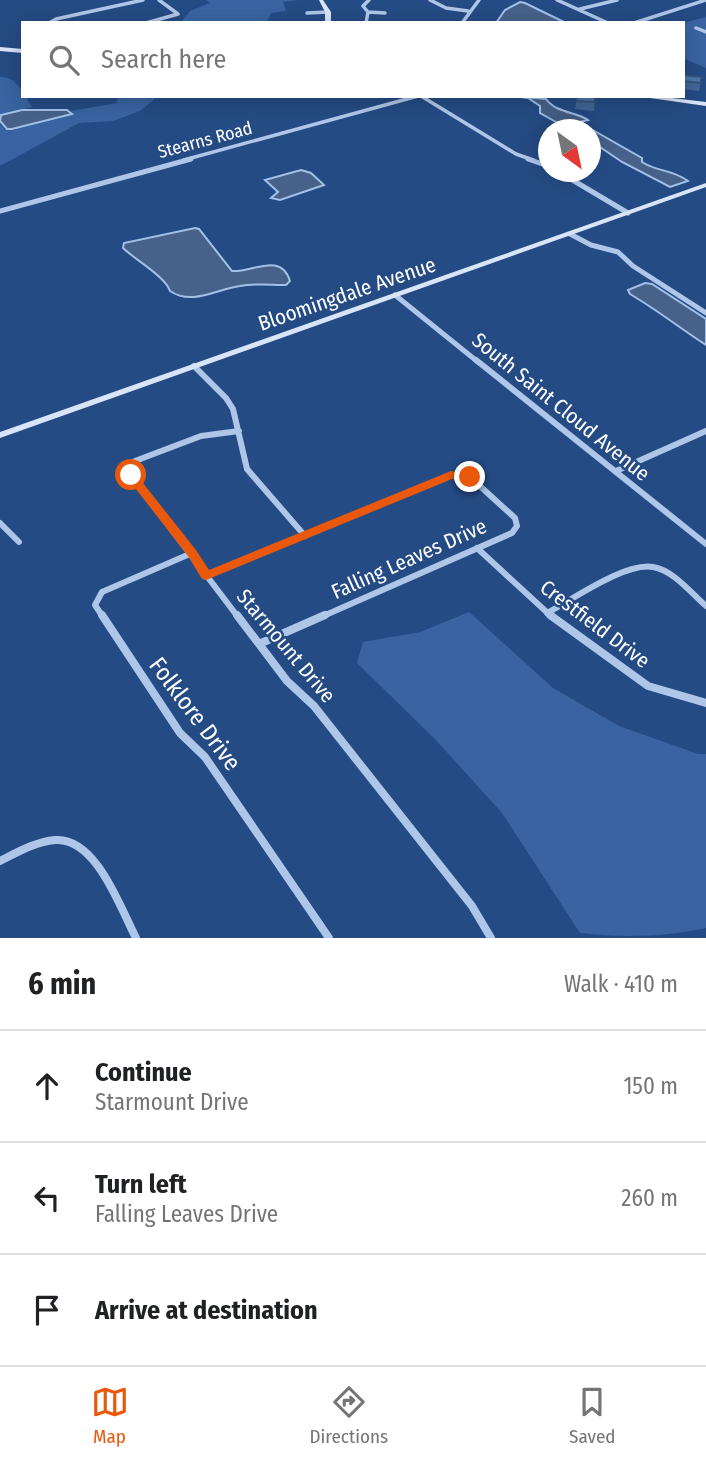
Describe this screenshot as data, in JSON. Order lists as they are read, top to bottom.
{
  "streets": {
    "street": [
      "Stearns Road",
      "Bloomingdale Avenue",
      "South Saint Cloud Avenue",
      "Falling Leaves Drive",
      "Crestfield Drive",
      "Starmount Drive",
      "Folklore Drive"
    ]
  },
  "crossings": [
    ["Bloomingdale Avenue", "South Saint Cloud Avenue"],
    ["Falling Leaves Drive", "Crestfield Drive"],
    ["Falling Leaves Drive", "Starmount Drive"],
    ["Starmount Drive", "Folklore Drive"]
  ],
  "north": "bottom right",
  "page": {
    "search": "Search here",
    "heading": ["6 min", "Walk · 410 m"],
    "list": [
      ["Continue", "Starmount Drive", "150 m"],
      ["Turn left", "Falling Leaves Drive", "260 m"],
      "Arrive at destination"
    ],
    "nav": ["Map", "Directions", "Saved"]
  }
}
